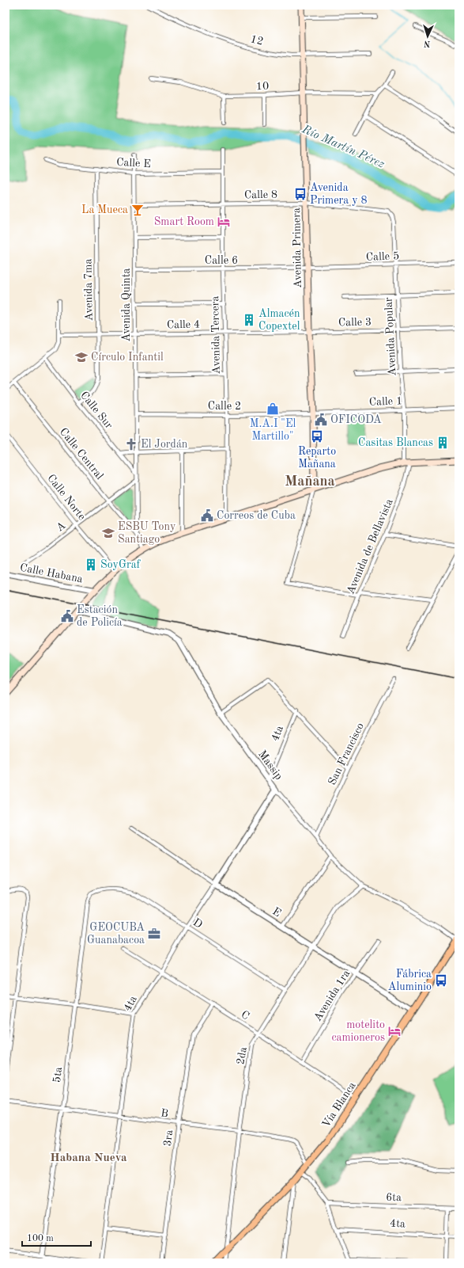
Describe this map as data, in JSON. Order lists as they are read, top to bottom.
{
  "streets": {
    "main road": ["Avenida Primera", "Vía Blanca"],
    "street": [
      "12",
      "10",
      "Calle E",
      "Calle 8",
      "Calle 5",
      "Calle 6",
      "Avenida 7ma",
      "Avenida Quinta",
      "Calle 3",
      "Calle 4",
      "Avenida Tercera",
      "Avenida Popular",
      "Calle 1",
      "Calle 2",
      "Calle Sur",
      "Calle Central",
      "Calle Norte",
      "A",
      "Avenida de Bellavista",
      "Calle Habana",
      "4ta",
      "San Francisco",
      "Massip",
      "E",
      "D",
      "Avenida 1ra",
      "C",
      "2da",
      "5ta",
      "B",
      "3ra",
      "6ta"
    ]
  },
  "crossings": [
    ["12", "Avenida Primera"],
    ["10", "Avenida Primera"],
    ["Calle E", "Avenida 7ma"],
    ["Calle E", "Avenida Quinta"],
    ["Calle E", "Avenida Tercera"],
    ["Calle 8", "Avenida Primera"],
    ["Calle 8", "Avenida Quinta"],
    ["Calle 8", "Avenida Tercera"],
    ["Calle 8", "Avenida Popular"],
    ["Avenida Primera", "Calle 5"],
    ["Avenida Primera", "Calle 6"],
    ["Avenida Primera", "Calle 3"],
    ["Avenida Primera", "Calle 4"],
    ["Avenida Primera", "Calle 1"],
    ["Avenida Primera", "Calle 2"],
    ["Calle 5", "Calle 6"],
    ["Calle 5", "Avenida Popular"],
    ["Calle 6", "Avenida Quinta"],
    ["Calle 6", "Avenida Tercera"],
    ["Avenida 7ma", "Calle 4"],
    ["Avenida 7ma", "Calle Sur"],
    ["Avenida Quinta", "Calle 4"],
    ["Avenida Quinta", "Calle 2"],
    ["Avenida Quinta", "Calle Sur"],
    ["Avenida Quinta", "Calle Central"],
    ["Avenida Quinta", "A"],
    ["Calle 3", "Calle 4"],
    ["Calle 3", "Avenida Popular"],
    ["Calle 4", "Avenida Tercera"],
    ["Avenida Tercera", "Calle 2"],
    ["Avenida Popular", "Calle 1"],
    ["Avenida Popular", "Avenida de Bellavista"],
    ["Calle 1", "Calle 2"],
    ["Calle Central", "A"],
    ["Calle Norte", "A"],
    ["4ta", "Massip"],
    ["4ta", "E"],
    ["4ta", "D"],
    ["4ta", "C"],
    ["4ta", "B"],
    ["San Francisco", "Massip"],
    ["Massip", "2da"],
    ["Massip", "Vía Blanca"],
    ["E", "Avenida 1ra"],
    ["E", "2da"],
    ["E", "Vía Blanca"],
    ["D", "2da"],
    ["D", "5ta"],
    ["Avenida 1ra", "C"],
    ["C", "2da"],
    ["C", "Vía Blanca"],
    ["C", "3ra"],
    ["2da", "Vía Blanca"],
    ["2da", "B"],
    ["5ta", "B"],
    ["Vía Blanca", "B"],
    ["B", "3ra"]
  ],
  "districts": ["Mañana", "Habana Nueva"],
  "water": ["Río Martín Pérez"],
  "places": {
    "bus stop": ["Avenida Primera y 8", "Reparto Mañana", "Fábrica Aluminio"],
    "bar": ["La Mueca"],
    "hotel": ["Smart Room", "motelito camioneros"],
    "building": ["Almacén Copextel", "Casitas Blancas", "SoyGraf"],
    "school or university": ["Círculo Infantil", "ESBU Tony Santiago"],
    "shop": ["M.A.I \"El Martillo\""],
    "public building": ["OFICODA", "Correos de Cuba", "Estación de Policía"],
    "church": ["El Jordán"],
    "office": ["GEOCUBA Guanabacoa"]
  },
  "scale_bar": "100 m",
  "north": "bottom"
}
